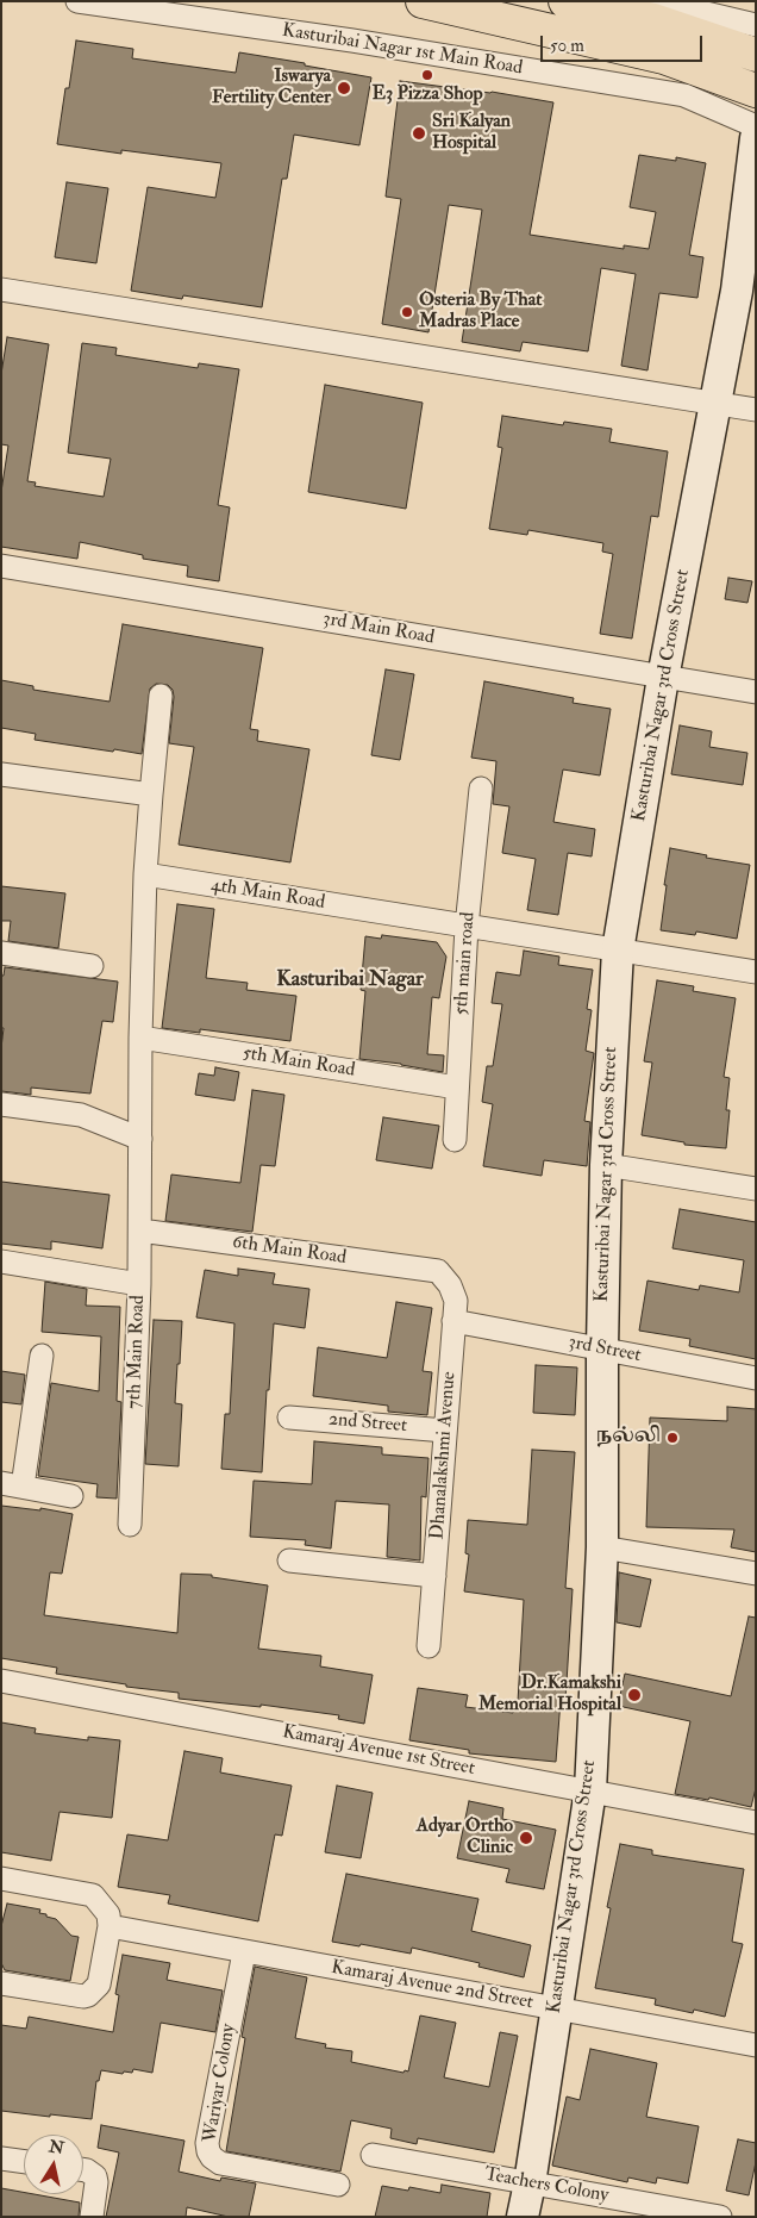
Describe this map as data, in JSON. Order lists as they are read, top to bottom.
{
  "streets": {
    "street": [
      "Kasturibai Nagar 1st Main Road",
      "3rd Main Road",
      "Kasturibai Nagar 3rd Cross Street",
      "4th Main Road",
      "5th main road",
      "5th Main Road",
      "6th Main Road",
      "3rd Street",
      "7th Main Road",
      "2nd Street",
      "Dhanalakshmi Avenue",
      "Kamaraj Avenue 1st Street",
      "Kamaraj Avenue 2nd Street",
      "Wariyar Colony",
      "Teachers Colony"
    ]
  },
  "crossings": [
    ["3rd Main Road", "Kasturibai Nagar 3rd Cross Street"],
    ["Kasturibai Nagar 3rd Cross Street", "4th Main Road"],
    ["Kasturibai Nagar 3rd Cross Street", "3rd Street"],
    ["Kasturibai Nagar 3rd Cross Street", "Kamaraj Avenue 1st Street"],
    ["Kasturibai Nagar 3rd Cross Street", "Kamaraj Avenue 2nd Street"],
    ["Kasturibai Nagar 3rd Cross Street", "Teachers Colony"],
    ["4th Main Road", "5th main road"],
    ["5th main road", "5th Main Road"],
    ["6th Main Road", "Dhanalakshmi Avenue"],
    ["3rd Street", "Dhanalakshmi Avenue"],
    ["2nd Street", "Dhanalakshmi Avenue"],
    ["Kamaraj Avenue 2nd Street", "Wariyar Colony"]
  ],
  "districts": ["Kasturibai Nagar"],
  "places": [
    "E3 Pizza Shop",
    "Iswarya Fertility Center",
    "Sri Kalyan Hospital",
    "Osteria By That Madras Place",
    "நல்லி",
    "Dr.Kamakshi Memorial Hospital",
    "Adyar Ortho Clinic"
  ],
  "scale_bar": "50 m",
  "north": "top"
}
